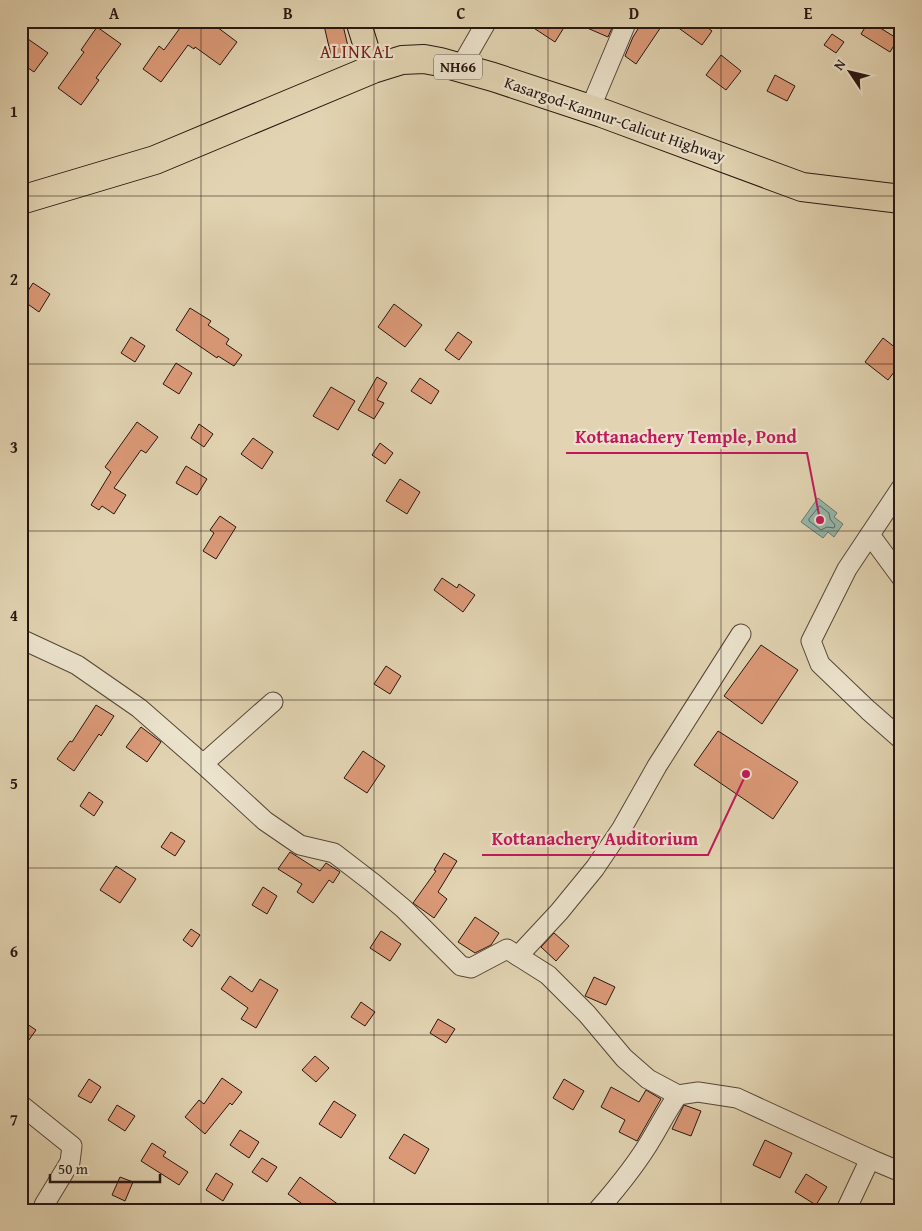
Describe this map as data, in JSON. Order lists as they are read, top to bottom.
{
  "streets": {
    "highway": ["NH66", "Kasargod-Kannur-Calicut Highway"]
  },
  "districts": ["ALINKAL"],
  "places": ["Kottanachery Temple, Pond", "Kottanachery Auditorium"],
  "scale_bar": "50 m",
  "north": "top left",
  "grid": {
    "columns": [
      "A",
      "B",
      "C",
      "D",
      "E"
    ],
    "rows": [
      "1",
      "2",
      "3",
      "4",
      "5",
      "6",
      "7"
    ]
  }
}
